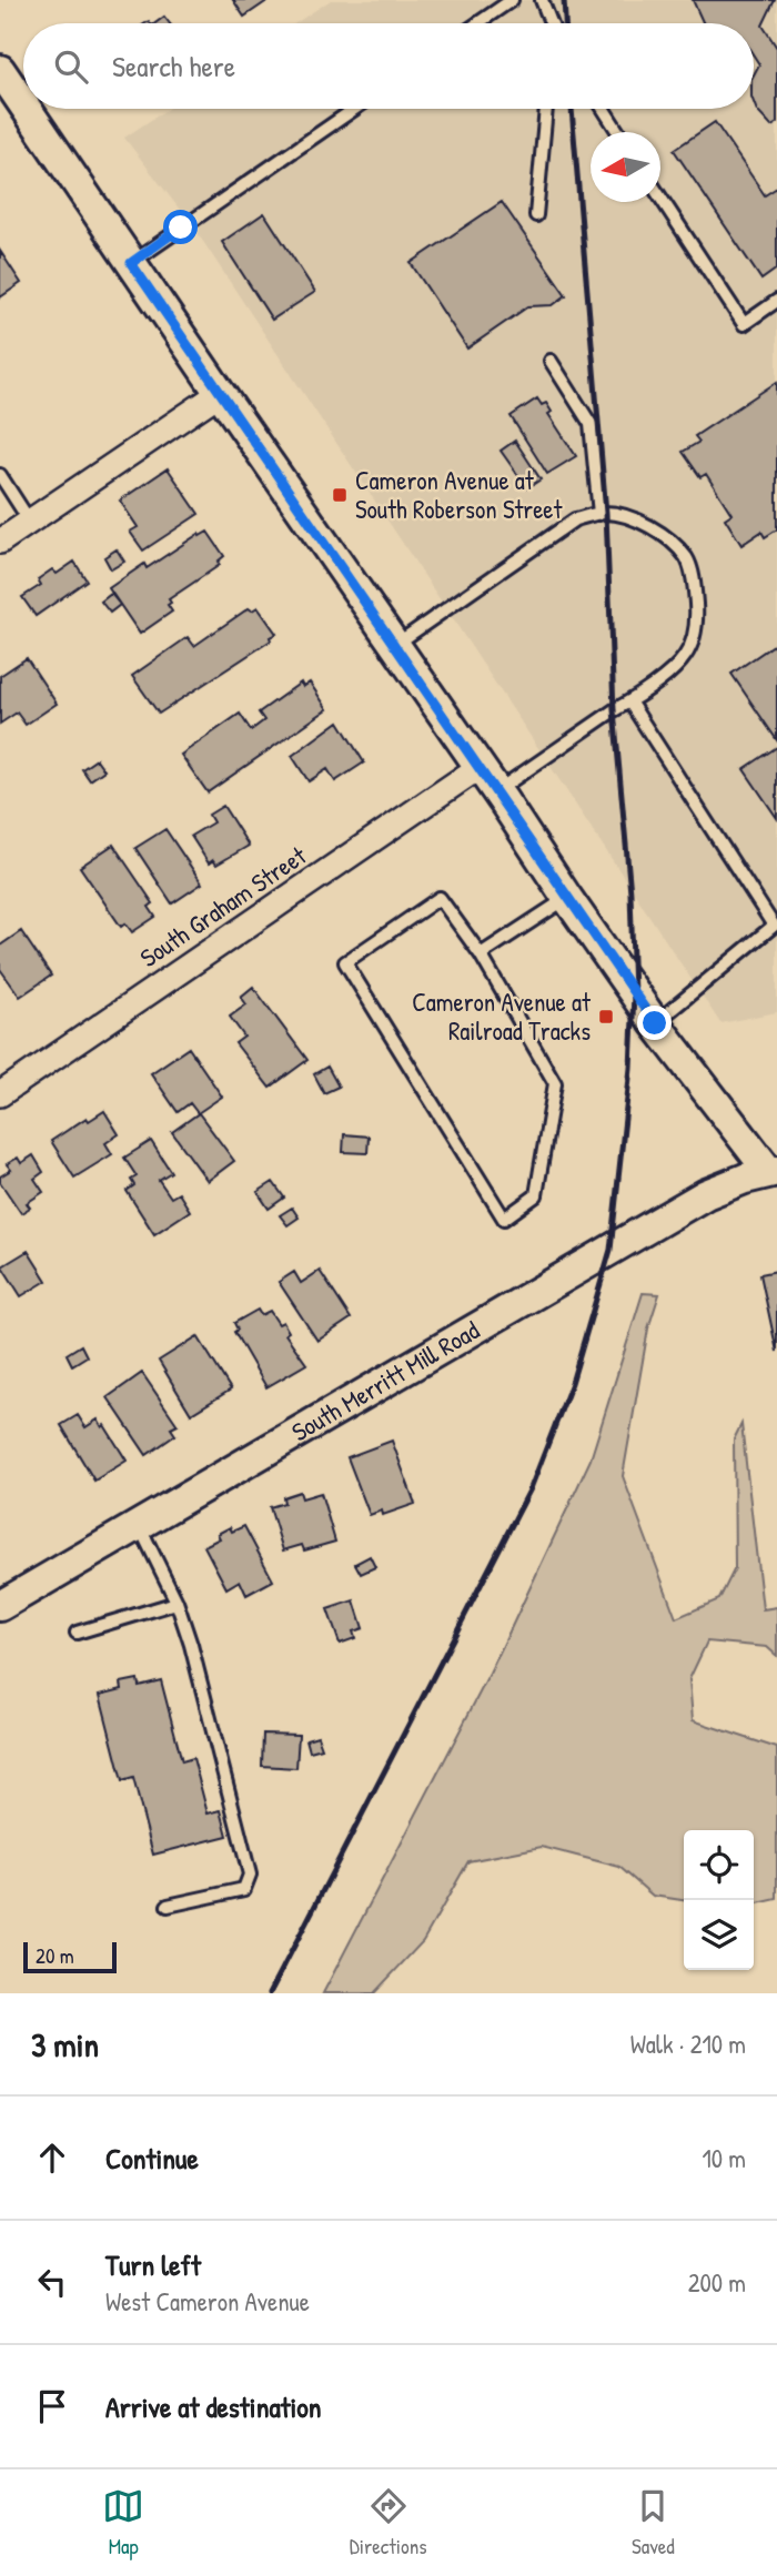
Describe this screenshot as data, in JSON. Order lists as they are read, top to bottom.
{
  "streets": {
    "street": ["South Graham Street", "South Merritt Mill Road"]
  },
  "places": {
    "transit": ["Cameron Avenue at South Roberson Street", "Cameron Avenue at Railroad Tracks"]
  },
  "scale_bar": "20 m",
  "north": "left",
  "page": {
    "search": "Search here",
    "scale": "20 m",
    "heading": ["3 min", "Walk · 210 m"],
    "list": [
      ["Continue", "10 m"],
      ["Turn left", "West Cameron Avenue", "200 m"],
      "Arrive at destination"
    ],
    "nav": ["Map", "Directions", "Saved"]
  }
}
